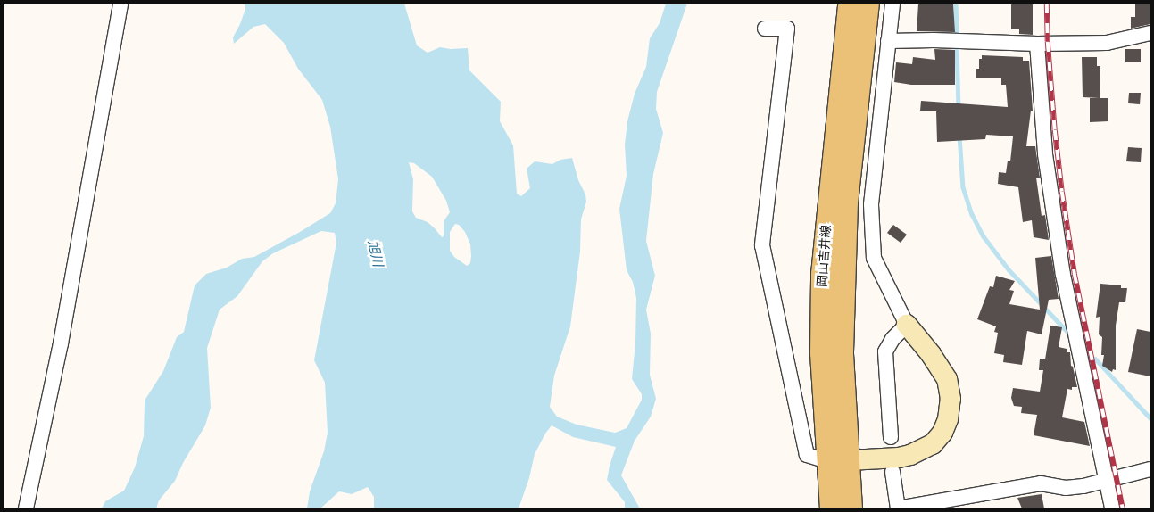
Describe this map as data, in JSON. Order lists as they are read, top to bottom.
{
  "streets": {
    "main road": ["岡山吉井線"]
  },
  "water": ["旭川"]
}
